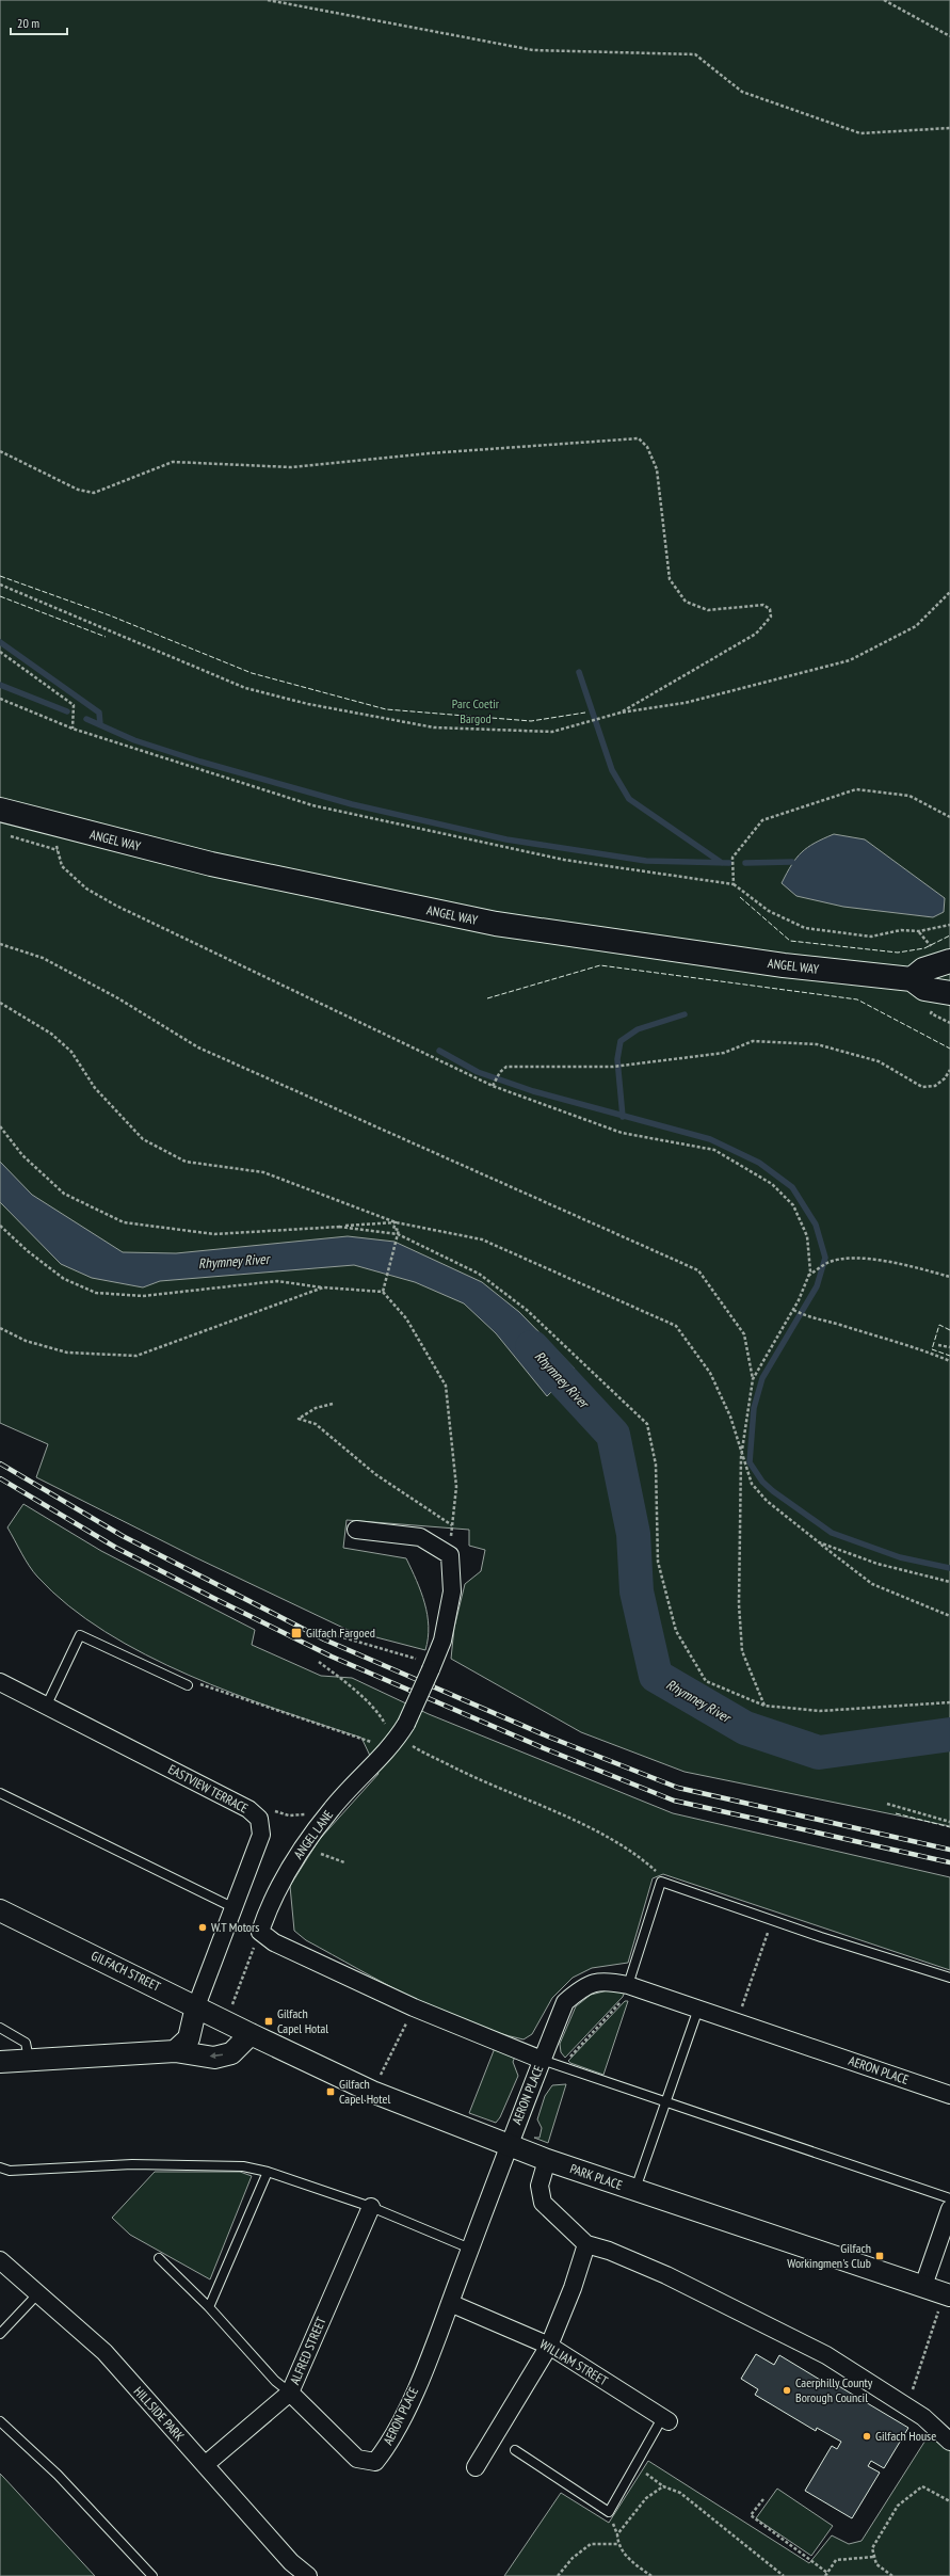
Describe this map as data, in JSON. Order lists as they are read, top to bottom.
{
  "streets": {
    "main road": ["ANGEL WAY"],
    "street": [
      "EASTVIEW TERRACE",
      "ANGEL LANE",
      "GILFACH STREET",
      "AERON PLACE",
      "PARK PLACE",
      "ALFRED STREET",
      "WILLIAM STREET",
      "HILLSIDE PARK"
    ]
  },
  "crossings": [
    ["EASTVIEW TERRACE", "GILFACH STREET"],
    ["GILFACH STREET", "PARK PLACE"],
    ["AERON PLACE", "PARK PLACE"],
    ["AERON PLACE", "ALFRED STREET"],
    ["AERON PLACE", "WILLIAM STREET"],
    ["ALFRED STREET", "HILLSIDE PARK"]
  ],
  "water": ["Rhymney River"],
  "parks": ["Parc Coetir Bargod"],
  "places": {
    "transit": [
      "Gilfach Fargoed",
      "Gilfach Capel Hotal",
      "Gilfach Capel Hotel",
      "Gilfach Workingmen's Club"
    ],
    "other": ["W.T Motors", "Caerphilly County Borough Council", "Gilfach House"]
  },
  "scale_bar": "20 m"
}
